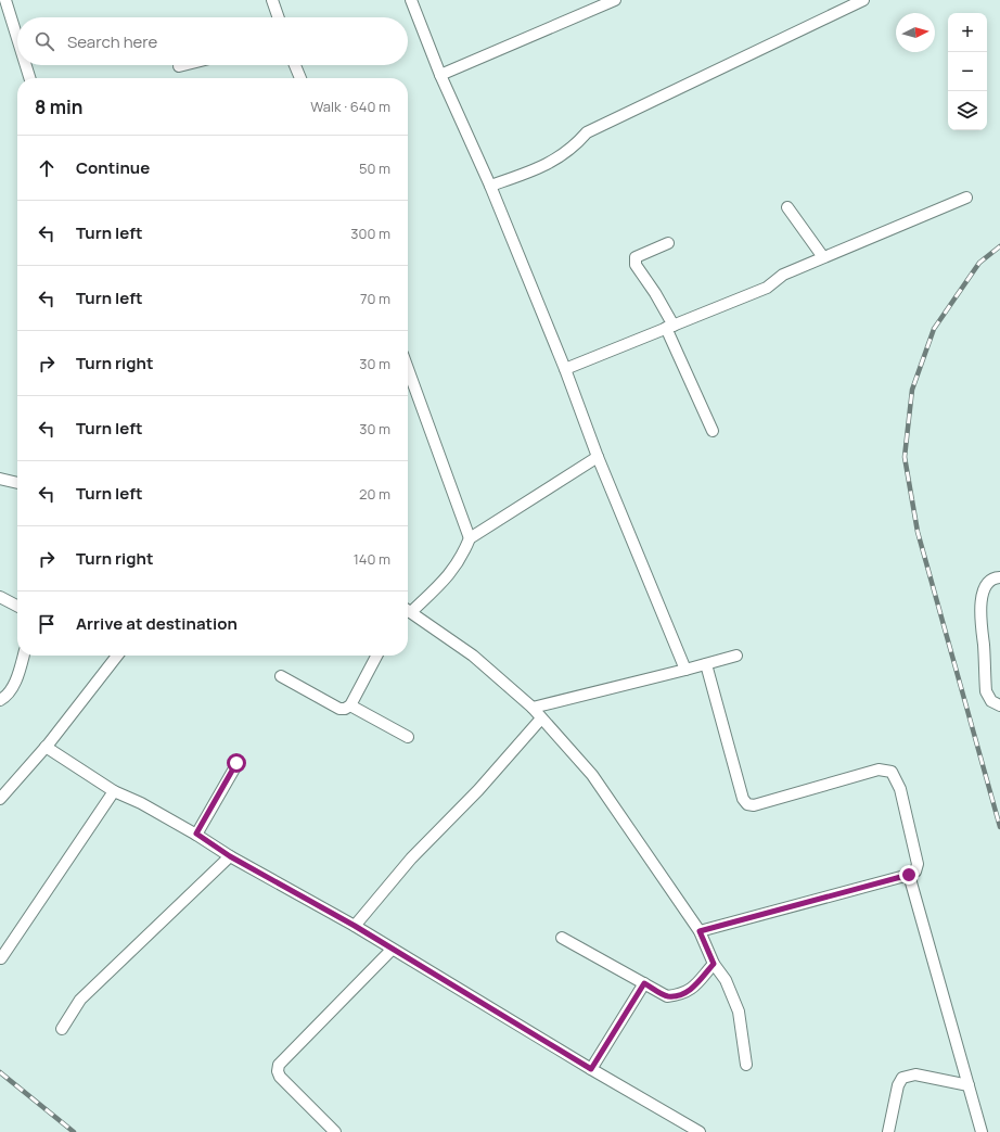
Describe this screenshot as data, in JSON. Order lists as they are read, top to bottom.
{
  "north": "right",
  "page": {
    "map_buttons": ["+", "−"],
    "search": "Search here",
    "heading": ["8 min", "Walk · 640 m"],
    "list": [
      ["Continue", "50 m"],
      ["Turn left", "300 m"],
      ["Turn left", "70 m"],
      ["Turn right", "30 m"],
      ["Turn left", "30 m"],
      ["Turn left", "20 m"],
      ["Turn right", "140 m"],
      "Arrive at destination"
    ]
  }
}
